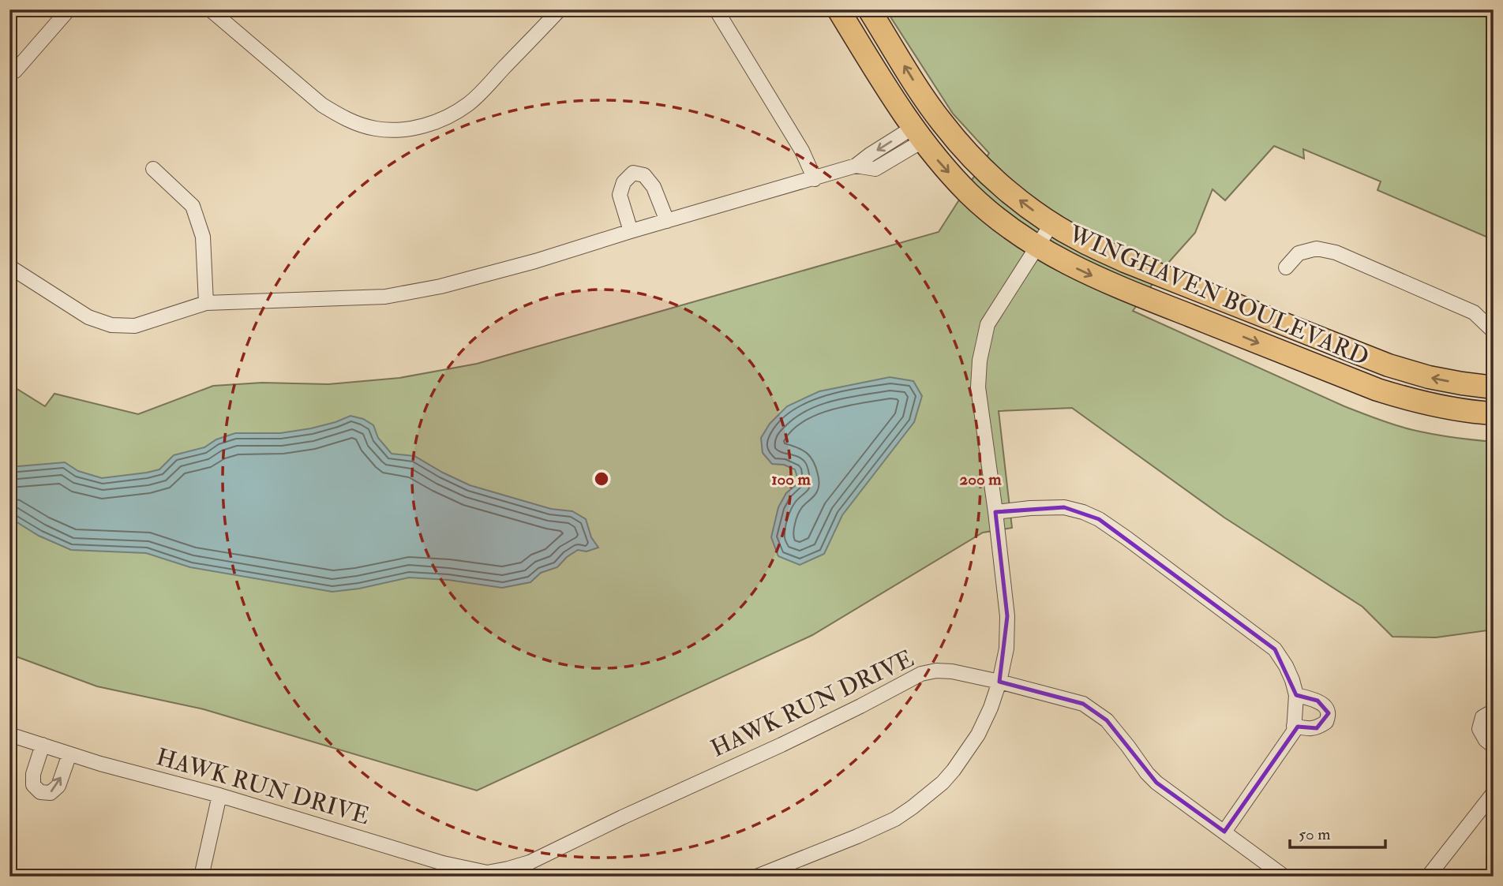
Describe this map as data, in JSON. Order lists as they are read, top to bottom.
{
  "streets": {
    "main road": ["WINGHAVEN BOULEVARD"],
    "street": ["HAWK RUN DRIVE"]
  },
  "scale_bar": "50 m",
  "rings": ["100 m", "200 m"]
}
